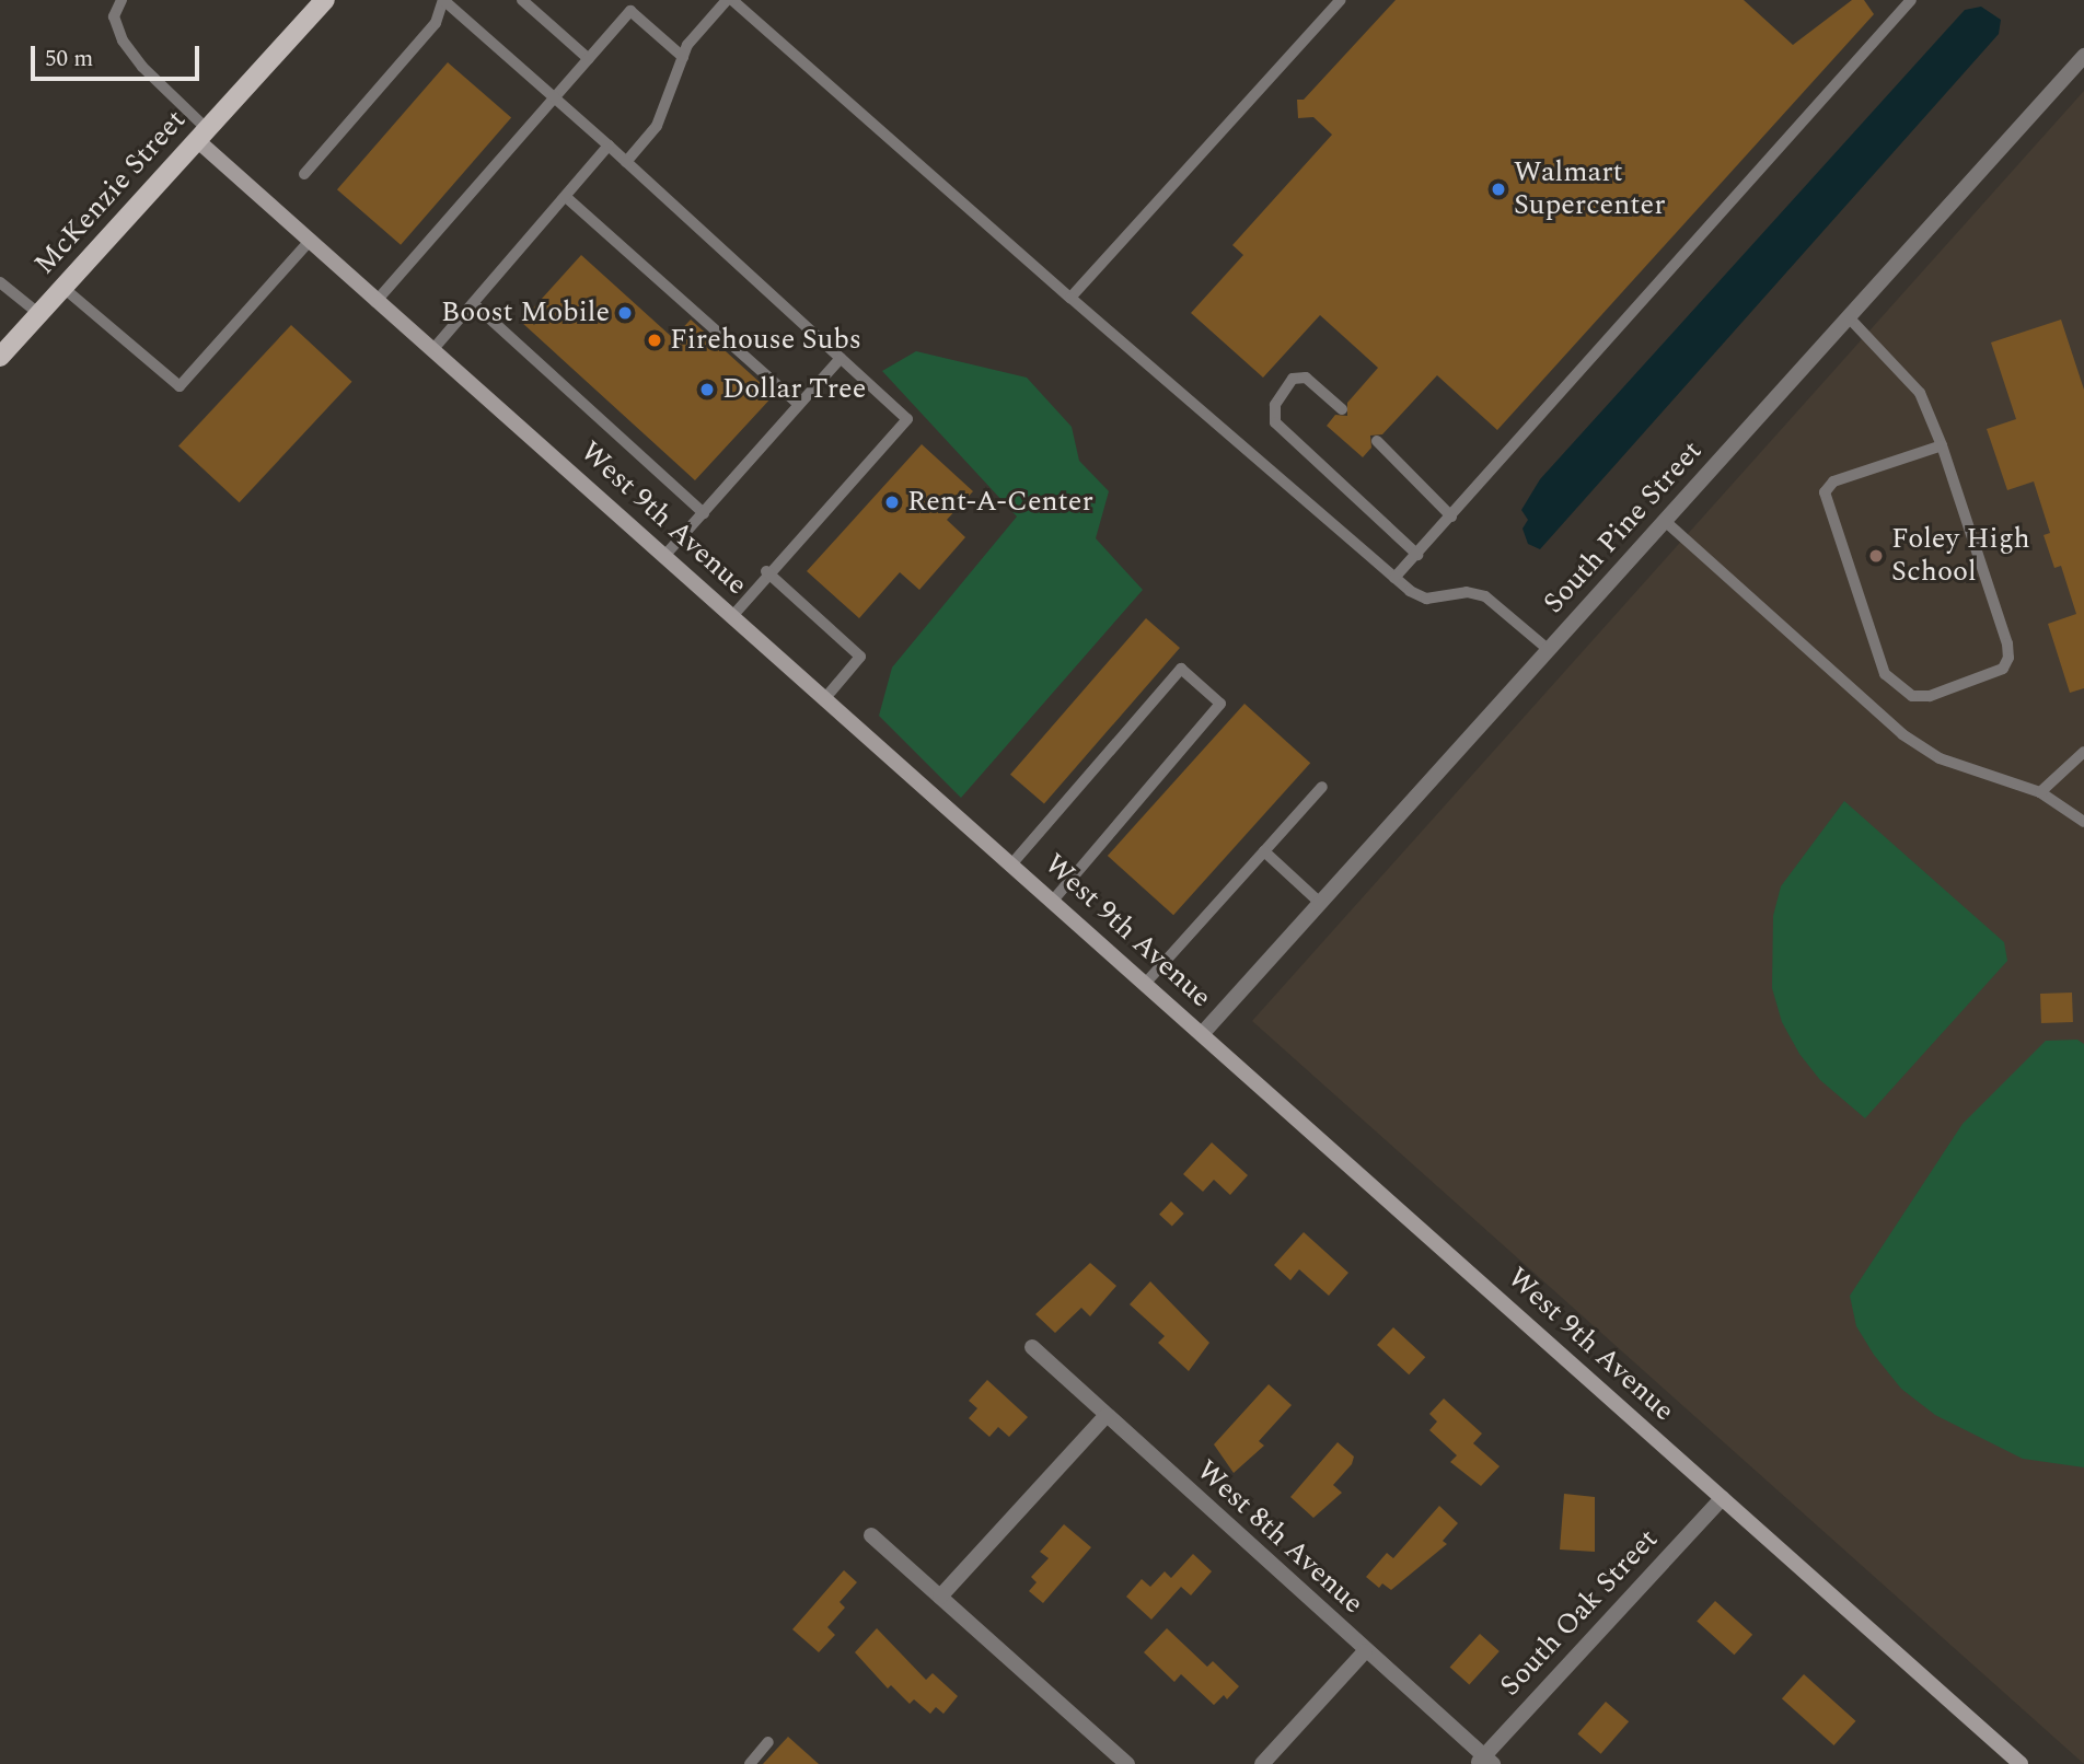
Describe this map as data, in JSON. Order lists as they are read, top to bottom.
{
  "streets": {
    "main road": ["McKenzie Street"],
    "street": [
      "West 9th Avenue",
      "South Pine Street",
      "West 8th Avenue",
      "South Oak Street"
    ]
  },
  "crossings": [
    ["McKenzie Street", "West 9th Avenue"],
    ["West 9th Avenue", "South Pine Street"],
    ["West 9th Avenue", "South Oak Street"],
    ["West 8th Avenue", "South Oak Street"]
  ],
  "places": [
    "Walmart Supercenter",
    "Boost Mobile",
    "Firehouse Subs",
    "Dollar Tree",
    "Rent-A-Center",
    "Foley High School"
  ],
  "scale_bar": "50 m"
}
